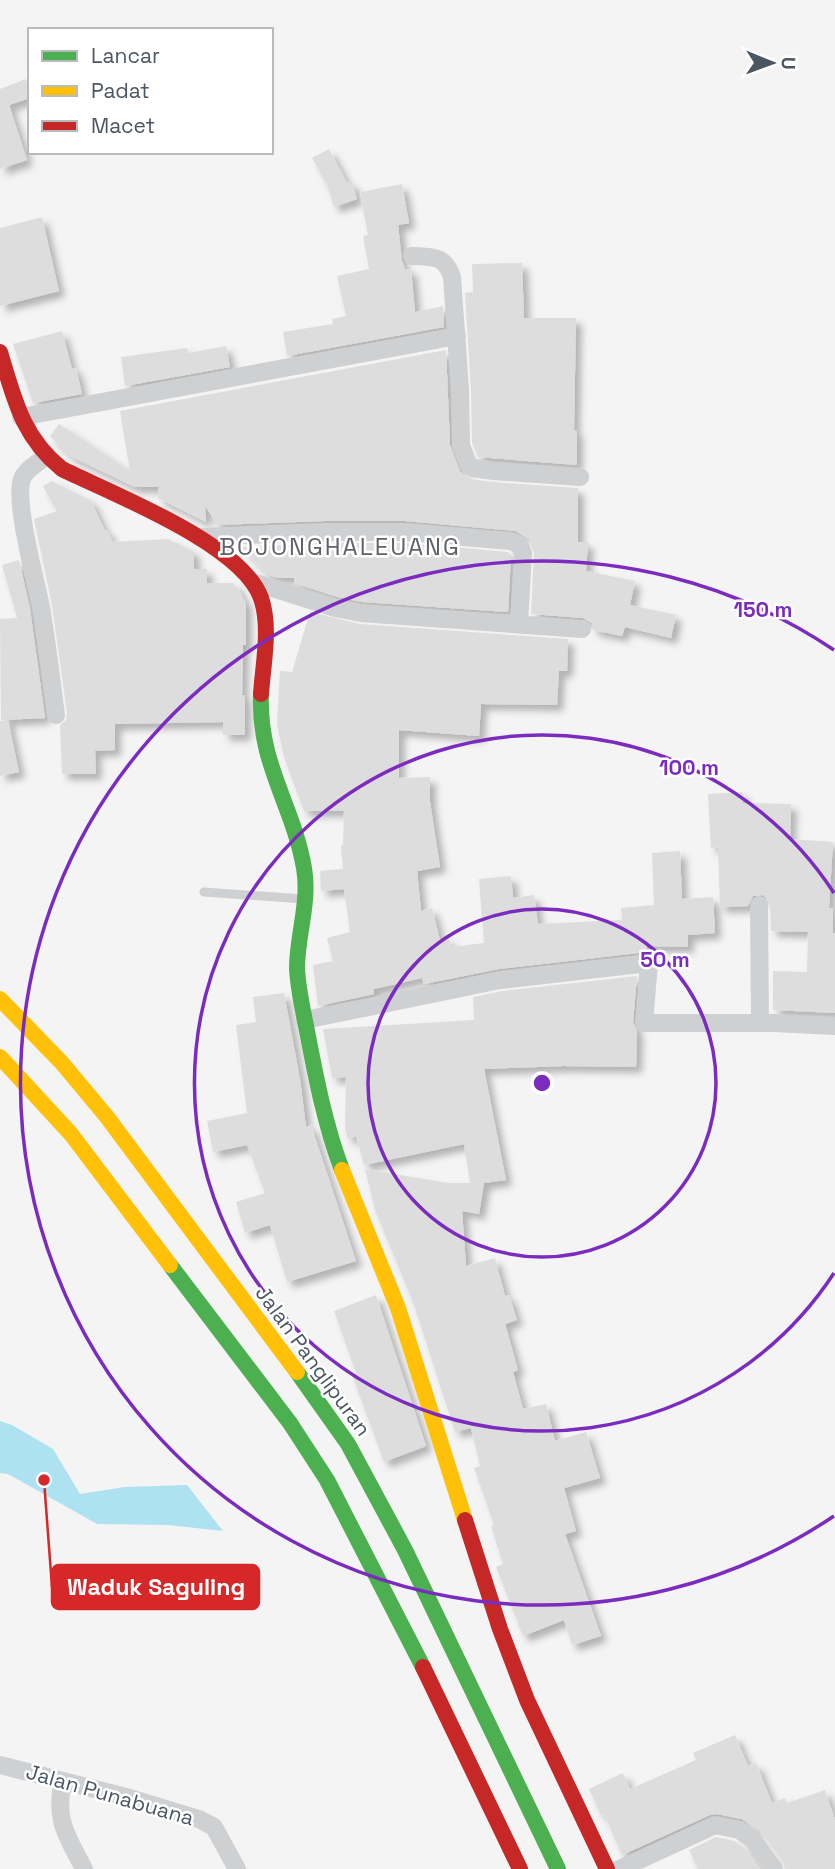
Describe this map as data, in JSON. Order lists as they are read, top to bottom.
{
  "streets": {
    "main road": ["Jalan Panglipuran"],
    "street": ["Jalan Punabuana"]
  },
  "districts": ["BOJONGHALEUANG"],
  "places": ["Waduk Saguling"],
  "legend": ["Lancar", "Padat", "Macet"],
  "north": "right",
  "rings": ["150 m", "100 m", "50 m"]
}
